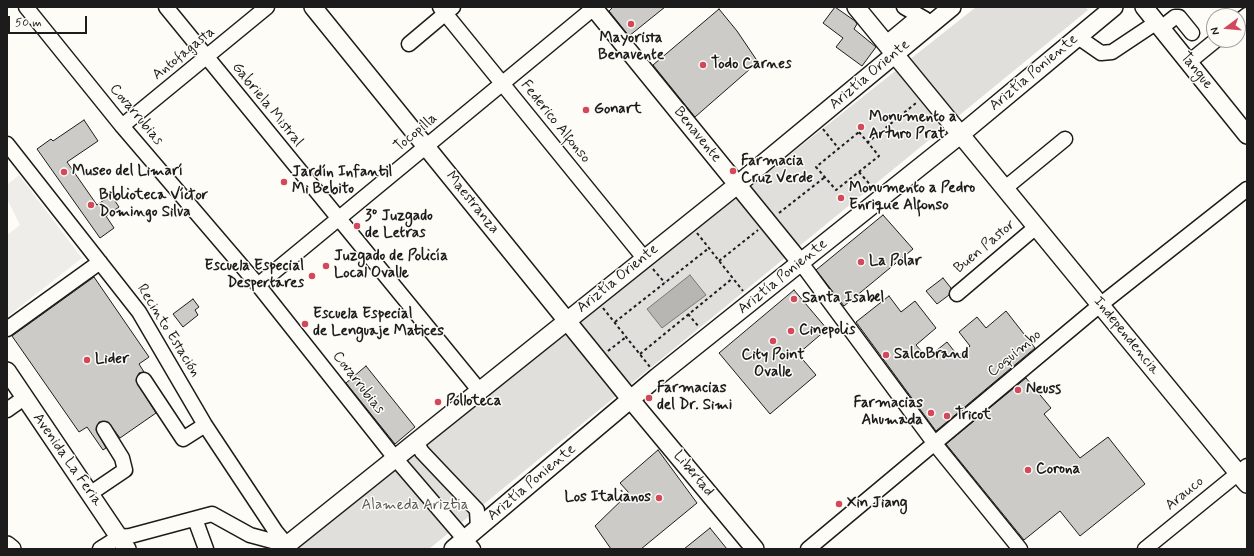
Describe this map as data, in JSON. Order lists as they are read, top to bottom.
{
  "streets": {
    "main road": [
      "Tangue",
      "Ariztía Poniente",
      "Ariztía Oriente",
      "Benavente",
      "Maestranza",
      "Independencia",
      "Avenida La Feria",
      "Libertad"
    ],
    "street": [
      "Antofagasta",
      "Gabriela Mistral",
      "Covarrubias",
      "Federico Alfonso",
      "Tocopilla",
      "Buen Pastor",
      "Recinto Estación",
      "Coquimbo",
      "Arauco"
    ]
  },
  "crossings": [
    ["Antofagasta", "Gabriela Mistral"],
    ["Antofagasta", "Covarrubias"],
    ["Ariztía Poniente", "Covarrubias"],
    ["Ariztía Poniente", "Benavente"],
    ["Ariztía Poniente", "Maestranza"],
    ["Ariztía Poniente", "Independencia"],
    ["Ariztía Poniente", "Libertad"],
    ["Ariztía Oriente", "Gabriela Mistral"],
    ["Ariztía Oriente", "Covarrubias"],
    ["Ariztía Oriente", "Federico Alfonso"],
    ["Ariztía Oriente", "Benavente"],
    ["Ariztía Oriente", "Maestranza"],
    ["Ariztía Oriente", "Recinto Estación"],
    ["Ariztía Oriente", "Independencia"],
    ["Gabriela Mistral", "Tocopilla"],
    ["Covarrubias", "Tocopilla"],
    ["Federico Alfonso", "Tocopilla"],
    ["Tocopilla", "Benavente"],
    ["Tocopilla", "Maestranza"],
    ["Maestranza", "Libertad"],
    ["Buen Pastor", "Independencia"],
    ["Independencia", "Coquimbo"],
    ["Independencia", "Arauco"]
  ],
  "parks": ["Alameda Ariztia"],
  "places": [
    "Mayorista Benavente",
    "Todo Carnes",
    "Gonart",
    "Monumento a Arturo Prat",
    "Farmacia Cruz Verde",
    "Museo del Limarí",
    "Jardín Infantil Mi Bebito",
    "Monumento a Pedro Enrique Alfonso",
    "Biblioteca Víctor Domingo Silva",
    "3º Juzgado de Letras",
    "La Polar",
    "Juzgado de Policía Local Ovalle",
    "Escuela Especial Despertares",
    "Santa Isabel",
    "Escuela Especial de Lenguaje Matices",
    "Cinepolis",
    "City Point Ovalle",
    "SalcoBrand",
    "Lider",
    "Neuss",
    "Farmacias del Dr. Simi",
    "Polloteca",
    "Farmacias Ahumada",
    "Tricot",
    "Corona",
    "Los Italianos",
    "Xin Jiang"
  ],
  "scale_bar": "50 m",
  "north": "left"
}
